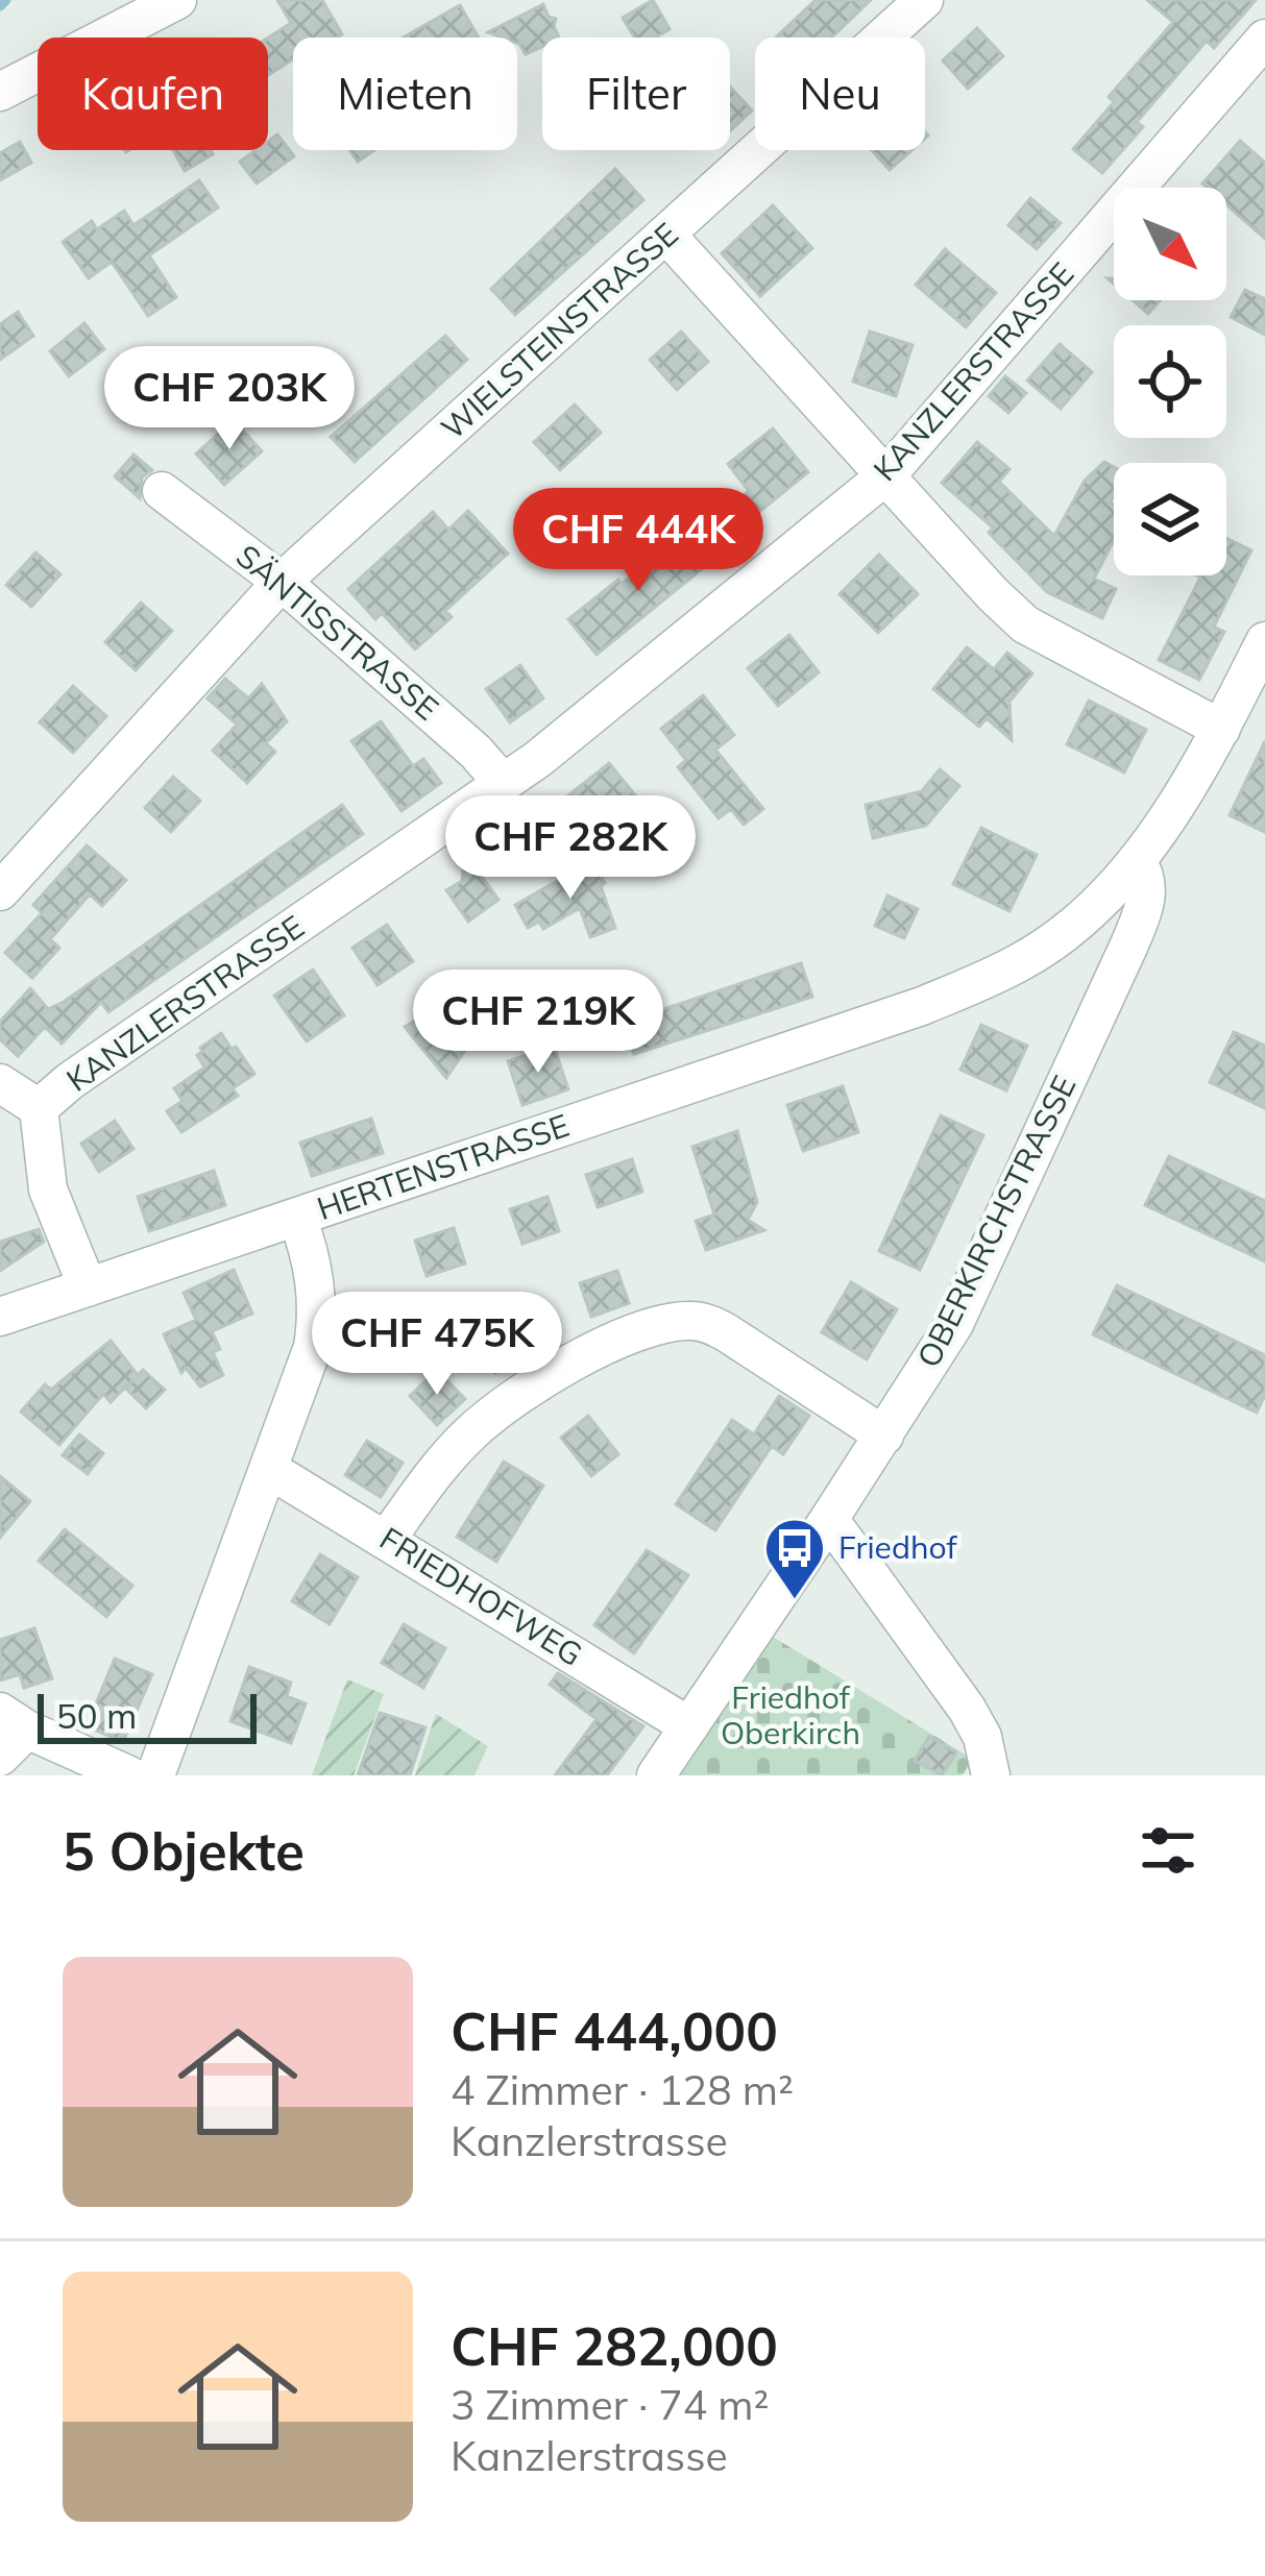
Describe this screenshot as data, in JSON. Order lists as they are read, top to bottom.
{
  "streets": {
    "street": [
      "WIELSTEINSTRASSE",
      "KANZLERSTRASSE",
      "SÄNTISSTRASSE",
      "HERTENSTRASSE",
      "OBERKIRCHSTRASSE",
      "FRIEDHOFWEG"
    ]
  },
  "crossings": [
    ["WIELSTEINSTRASSE", "SÄNTISSTRASSE"],
    ["KANZLERSTRASSE", "SÄNTISSTRASSE"],
    ["KANZLERSTRASSE", "HERTENSTRASSE"],
    ["HERTENSTRASSE", "OBERKIRCHSTRASSE"],
    ["OBERKIRCHSTRASSE", "FRIEDHOFWEG"]
  ],
  "parks": ["Friedhof Oberkirch"],
  "places": {
    "bus stop": ["Friedhof"]
  },
  "scale_bar": "50 m",
  "north": "bottom right",
  "page": {
    "chip": [
      "Kaufen",
      "Mieten",
      "Filter",
      "Neu"
    ],
    "price": [
      "CHF 203K",
      "CHF 444K",
      "CHF 282K",
      "CHF 219K",
      "CHF 475K"
    ],
    "scale": "50 m",
    "heading": "5 Objekte",
    "list": [
      {
        "name": "CHF 444,000",
        "note": "4 Zimmer · 128 m² · Kanzlerstrasse"
      },
      {
        "name": "CHF 282,000",
        "note": "3 Zimmer · 74 m² · Kanzlerstrasse"
      }
    ]
  }
}
